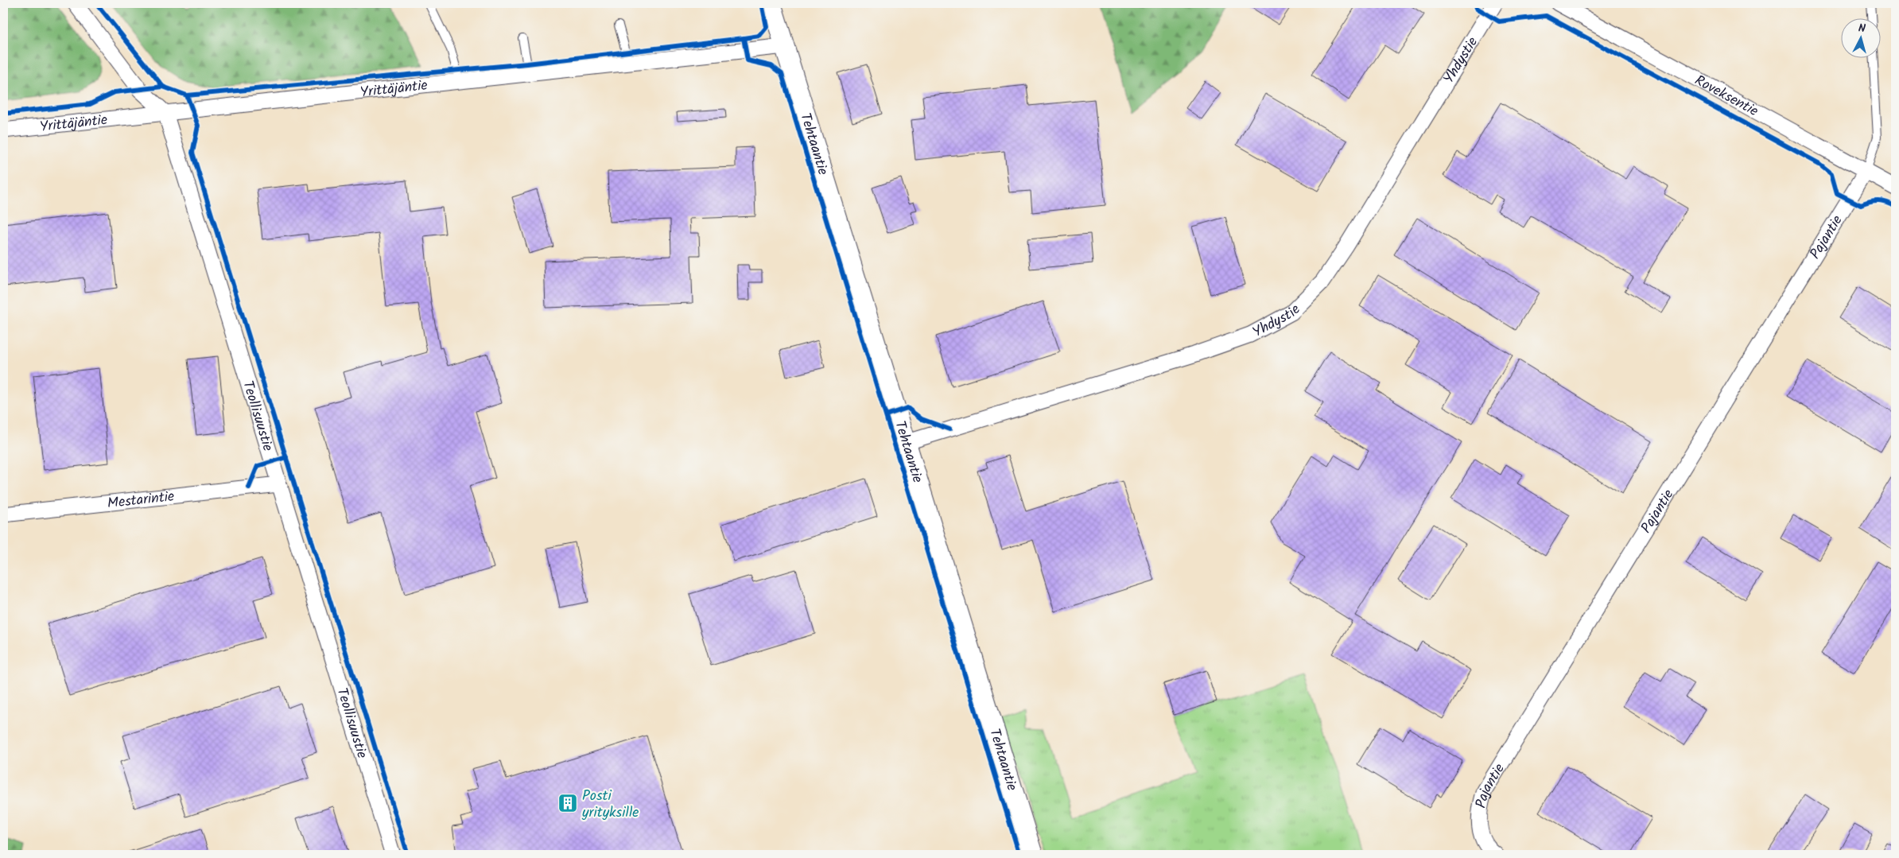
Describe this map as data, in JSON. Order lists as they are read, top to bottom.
{
  "streets": {
    "street": [
      "Yhdystie",
      "Yrittäjäntie",
      "Roveksentie",
      "Tehtaantie",
      "Pajantie",
      "Teollisuustie",
      "Mestarintie"
    ]
  },
  "crossings": [
    ["Yhdystie", "Tehtaantie"],
    ["Yrittäjäntie", "Tehtaantie"],
    ["Yrittäjäntie", "Teollisuustie"],
    ["Roveksentie", "Pajantie"],
    ["Teollisuustie", "Mestarintie"]
  ],
  "places": {
    "building": ["Posti yrityksille"]
  },
  "north": "top"
}
